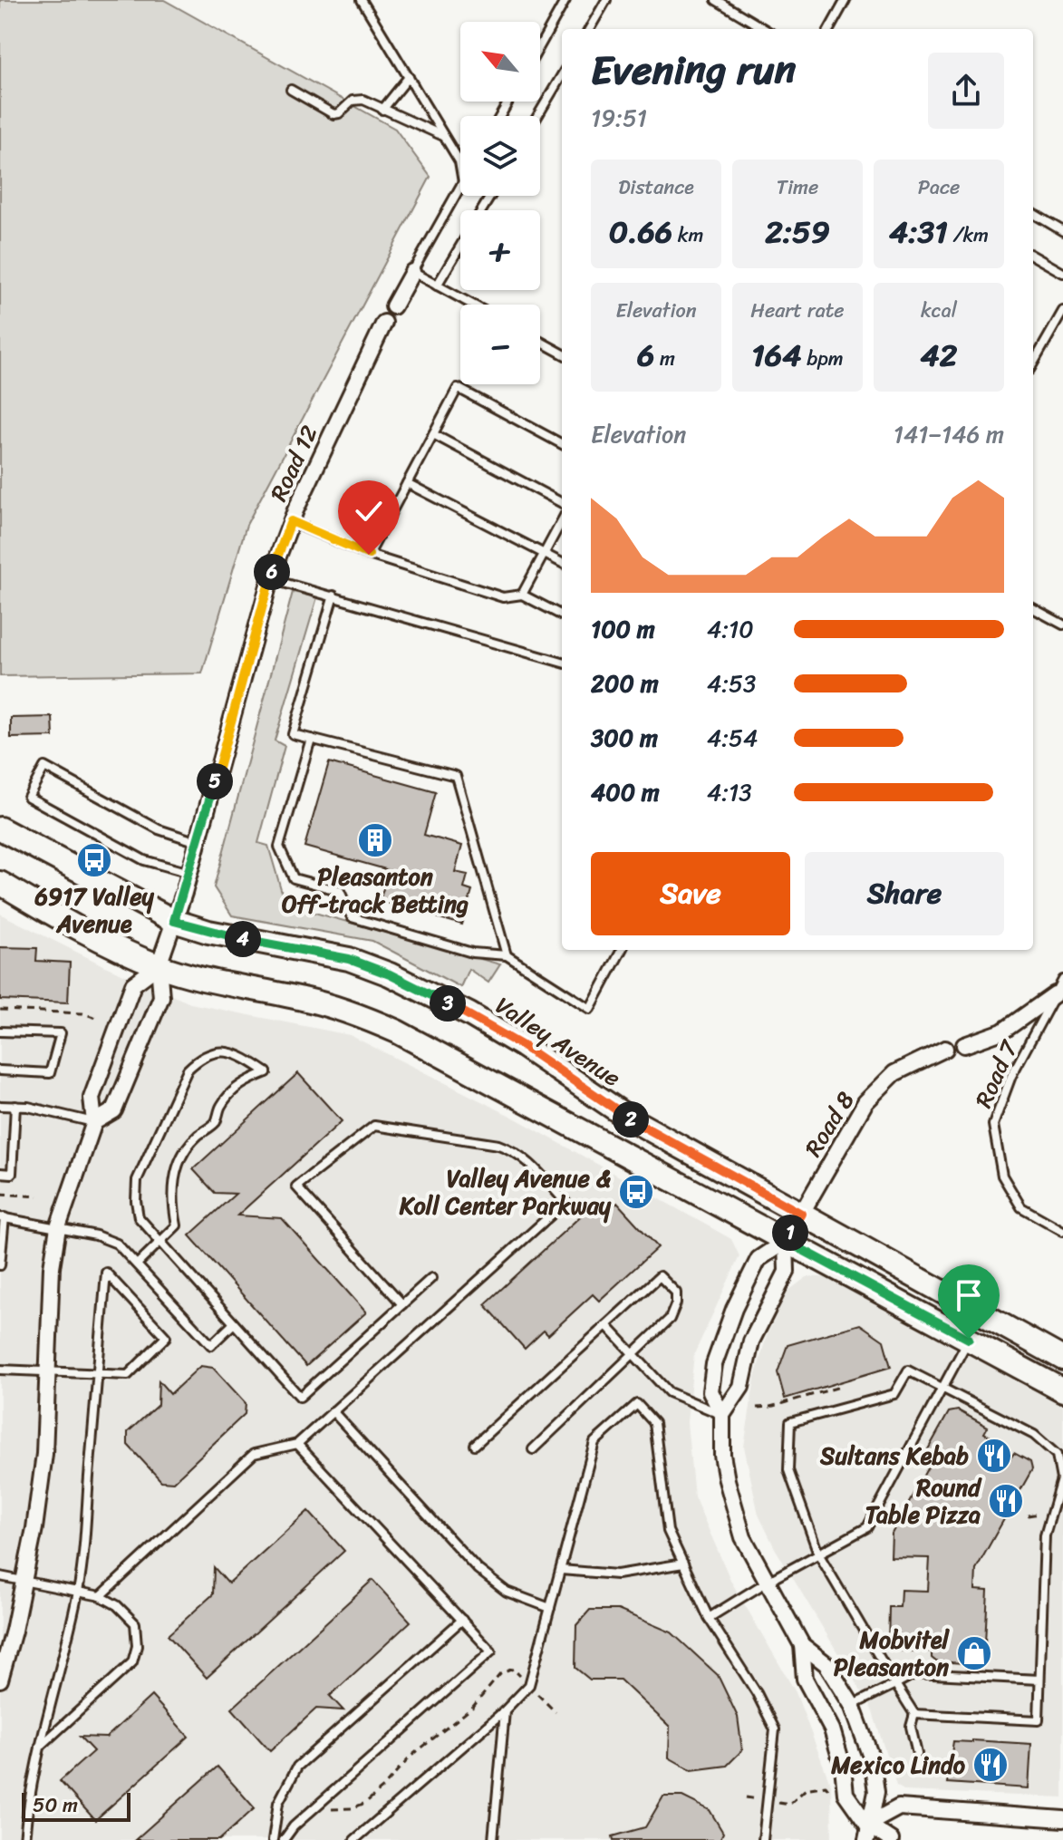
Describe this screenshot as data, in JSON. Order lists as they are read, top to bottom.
{
  "streets": {
    "main road": ["Valley Avenue"],
    "street": ["Road 12", "Road 8"],
    "lane": ["Road 7"]
  },
  "crossings": [
    ["Road 12", "Valley Avenue"],
    ["Valley Avenue", "Road 8"]
  ],
  "places": {
    "building": ["Pleasanton Off-track Betting"],
    "bus stop": ["6917 Valley Avenue", "Valley Avenue & Koll Center Parkway"],
    "restaurant": ["Sultans Kebab", "Round Table Pizza", "Mexico Lindo"],
    "shop": ["Mobvitel Pleasanton"]
  },
  "scale_bar": "50 m",
  "north": "top left",
  "page": {
    "map_buttons": ["+", "−"],
    "heading": ["Evening run", "19:51"],
    "stats": [
      ["Distance", "0.66 km"],
      ["Time", "2:59"],
      ["Pace", "4:31 /km"],
      ["Elevation", "6 m"],
      ["Heart rate", "164 bpm"],
      ["kcal", "42"]
    ],
    "chart": ["Elevation", "141–146 m"],
    "pins": [
      "6",
      "5",
      "4",
      "3",
      "2",
      "1"
    ],
    "list": [
      {
        "name": "100 m",
        "note": "4:10"
      },
      {
        "name": "200 m",
        "note": "4:53"
      },
      {
        "name": "300 m",
        "note": "4:54"
      },
      {
        "name": "400 m",
        "note": "4:13"
      }
    ],
    "buttons": ["Save", "Share"],
    "scale": "50 m"
  }
}
